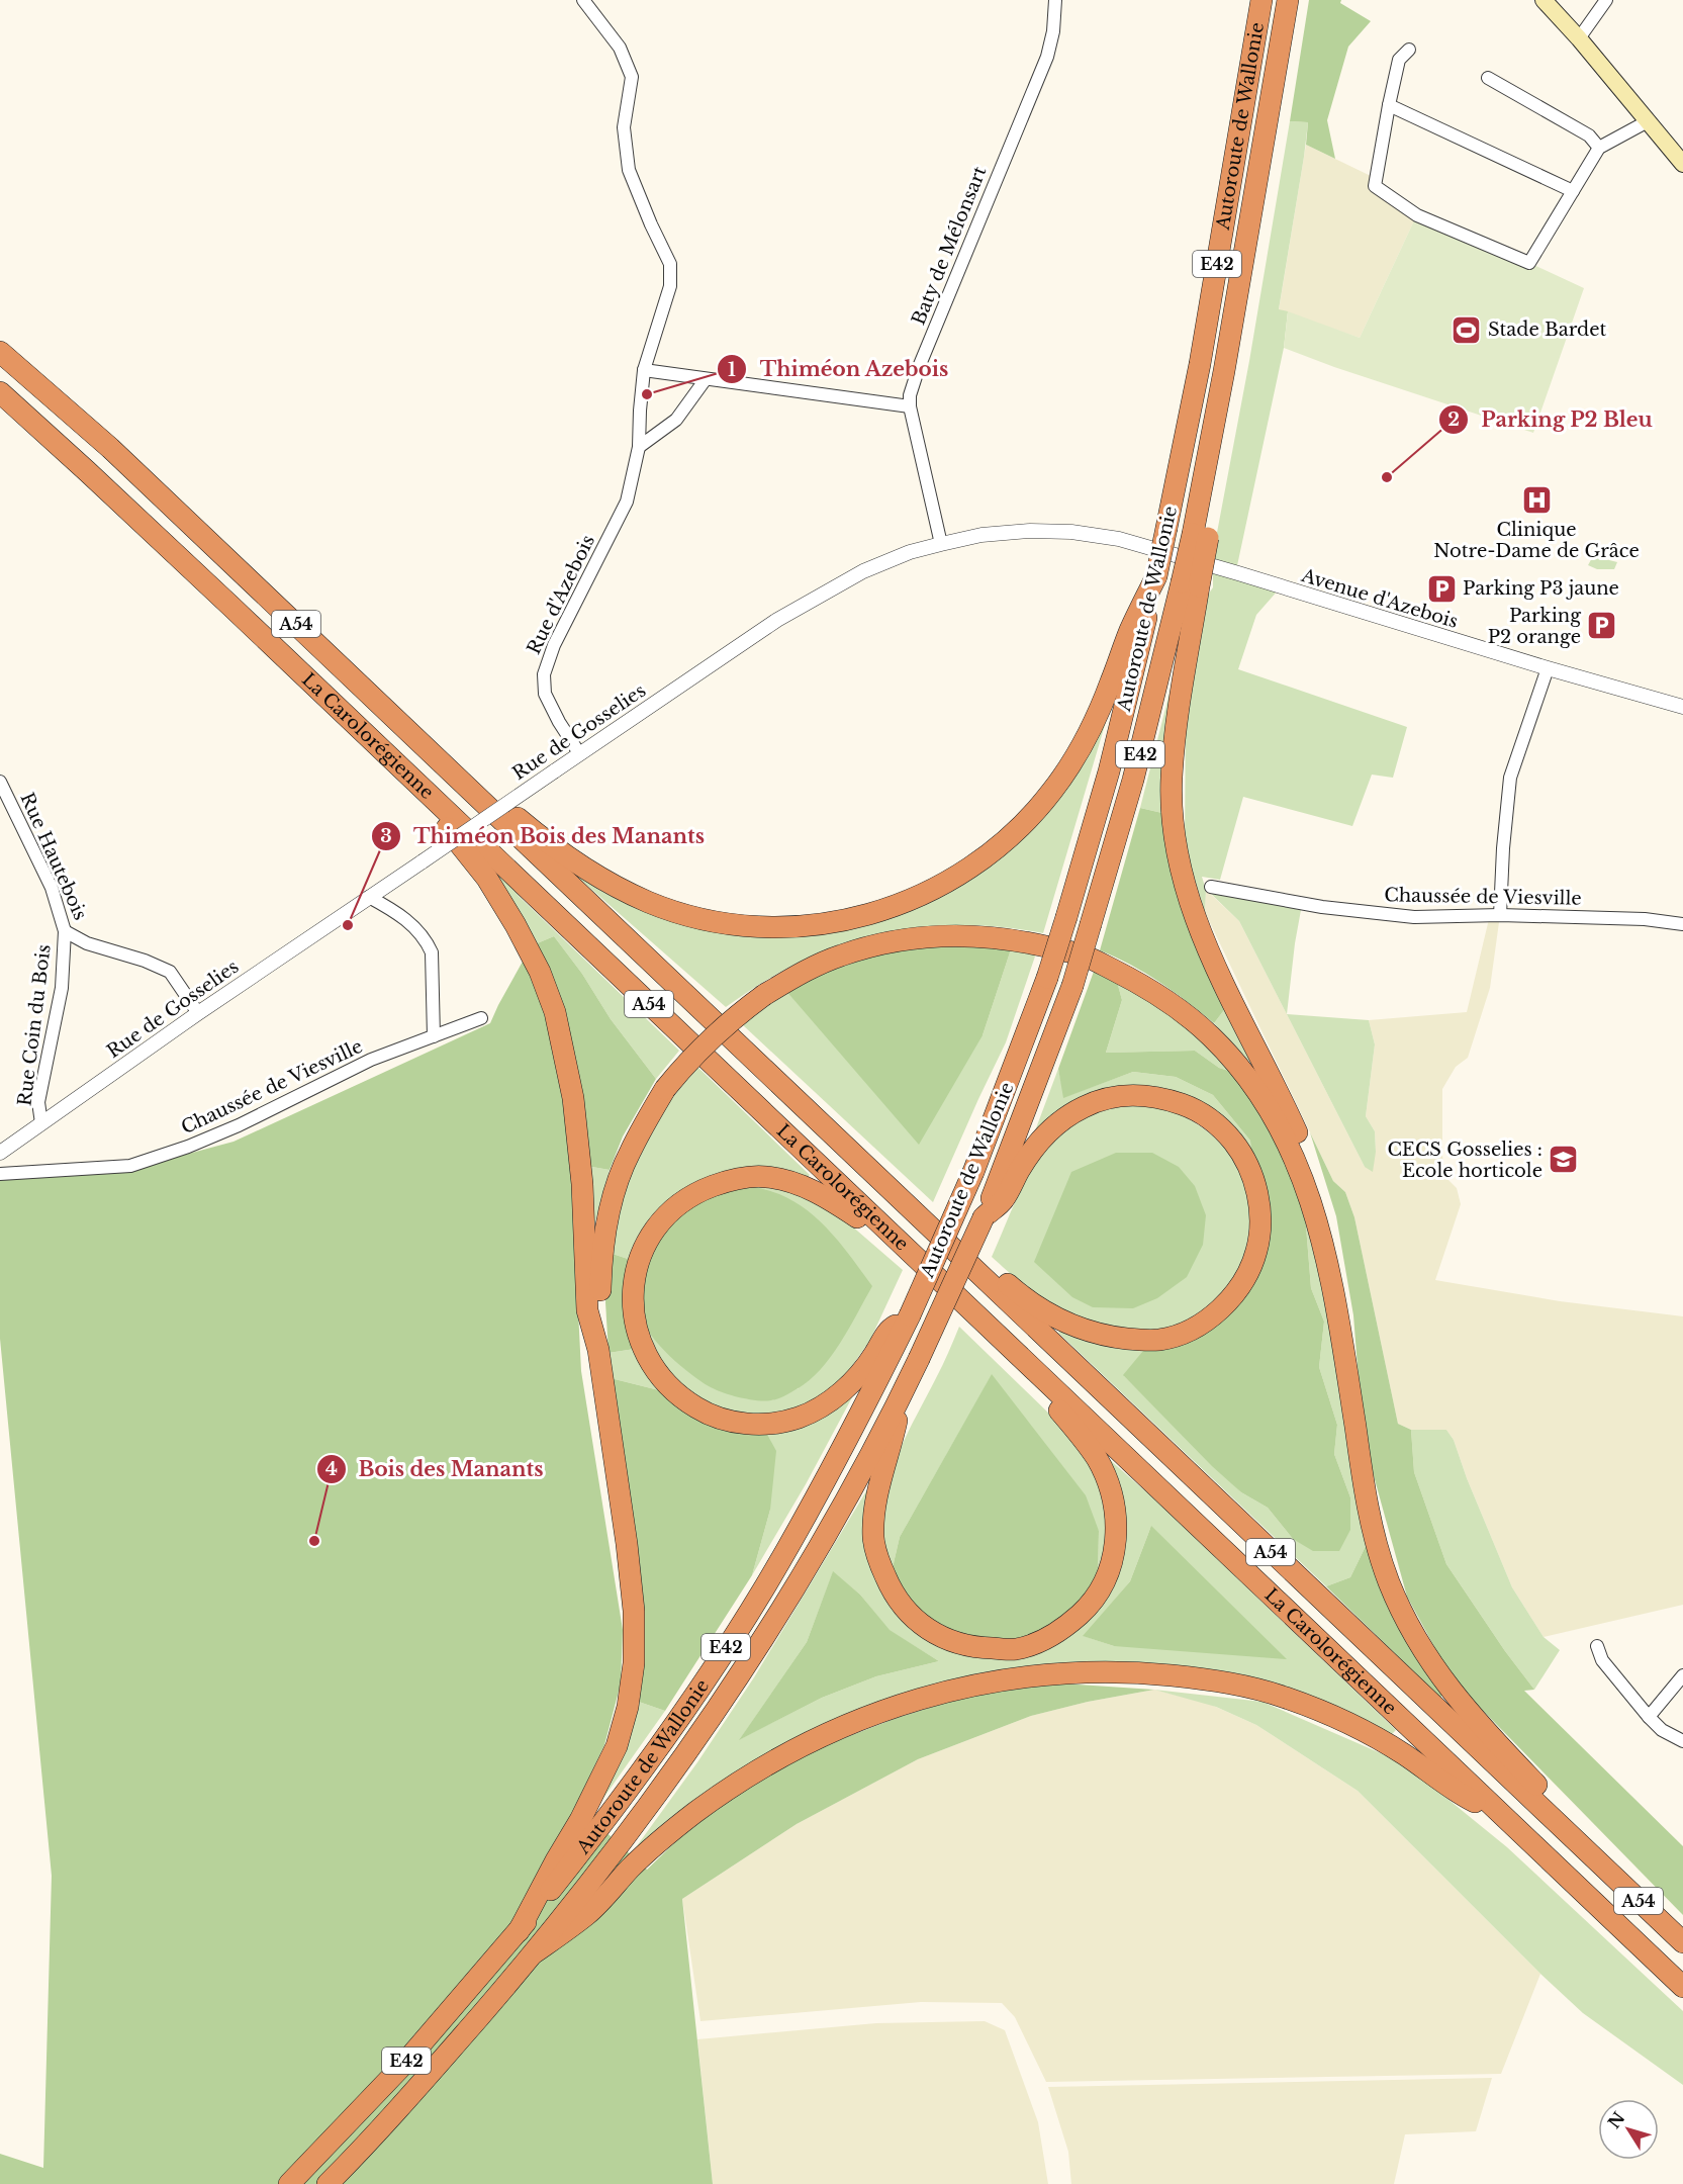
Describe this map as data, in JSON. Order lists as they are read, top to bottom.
{
  "streets": {
    "highway": [
      "Autoroute de Wallonie",
      "E42",
      "A54",
      "La Carolorégienne"
    ],
    "street": [
      "Baty de Mélonsart",
      "Rue d'Azebois",
      "Avenue d'Azebois",
      "Rue de Gosselies",
      "Rue Hautebois",
      "Chaussée de Viesville",
      "Rue Coin du Bois"
    ]
  },
  "crossings": [
    ["Baty de Mélonsart", "Rue de Gosselies"],
    ["Rue d'Azebois", "Rue de Gosselies"],
    ["Avenue d'Azebois", "Rue de Gosselies"],
    ["Rue de Gosselies", "Rue Hautebois"],
    ["Rue de Gosselies", "Rue Coin du Bois"],
    ["Rue Hautebois", "Rue Coin du Bois"]
  ],
  "places": {
    "sports": ["Stade Bardet"],
    "other": [
      "Thiméon Azebois",
      "Parking P2 Bleu",
      "Thiméon Bois des Manants",
      "Bois des Manants"
    ],
    "hospital": ["Clinique Notre-Dame de Grâce"],
    "parking": ["Parking P3 jaune", "Parking P2 orange"],
    "school or university": ["CECS Gosselies : Ecole horticole"]
  },
  "north": "top left"
}
